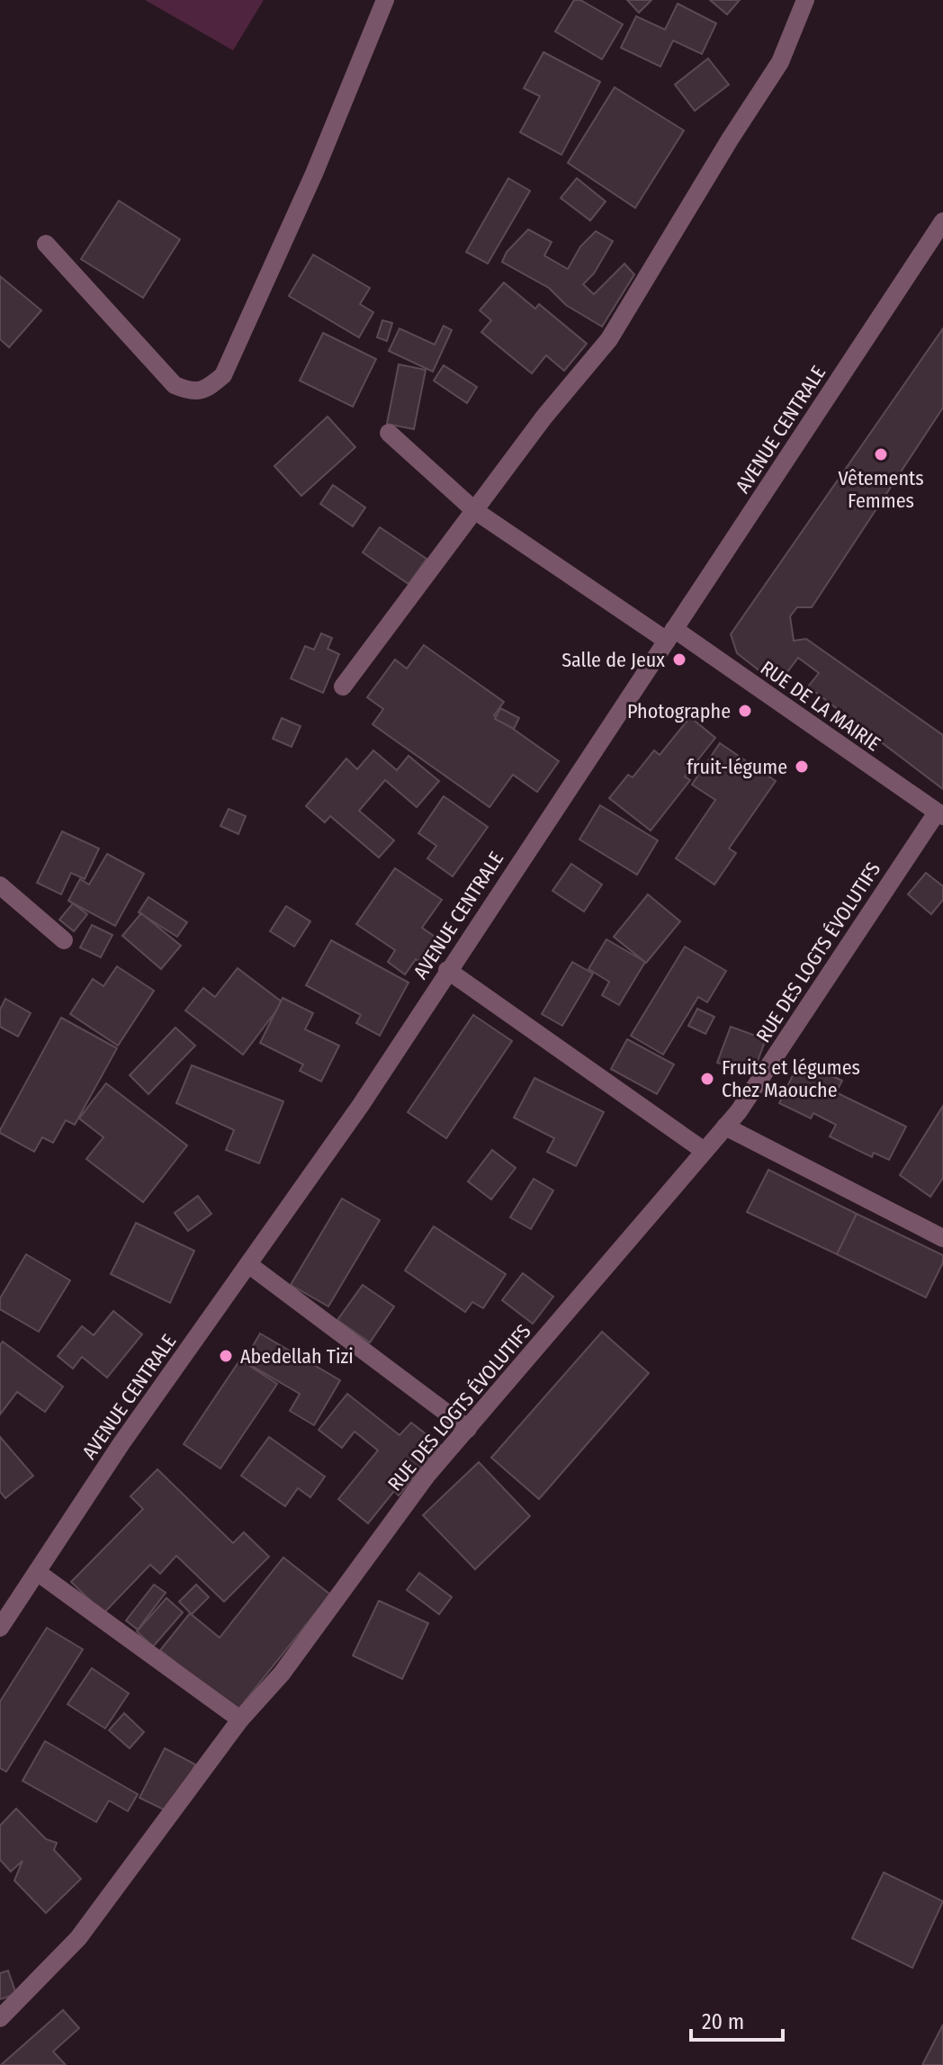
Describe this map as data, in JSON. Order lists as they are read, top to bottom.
{
  "streets": {
    "street": ["AVENUE CENTRALE", "RUE DE LA MAIRIE", "RUE DES LOGTS ÉVOLUTIFS"]
  },
  "crossings": [
    ["AVENUE CENTRALE", "RUE DE LA MAIRIE"],
    ["RUE DE LA MAIRIE", "RUE DES LOGTS ÉVOLUTIFS"]
  ],
  "places": [
    "Vêtements Femmes",
    "Salle de Jeux",
    "Photographe",
    "fruit-légume",
    "Fruits et légumes Chez Maouche",
    "Abedellah Tizi"
  ],
  "scale_bar": "20 m"
}
